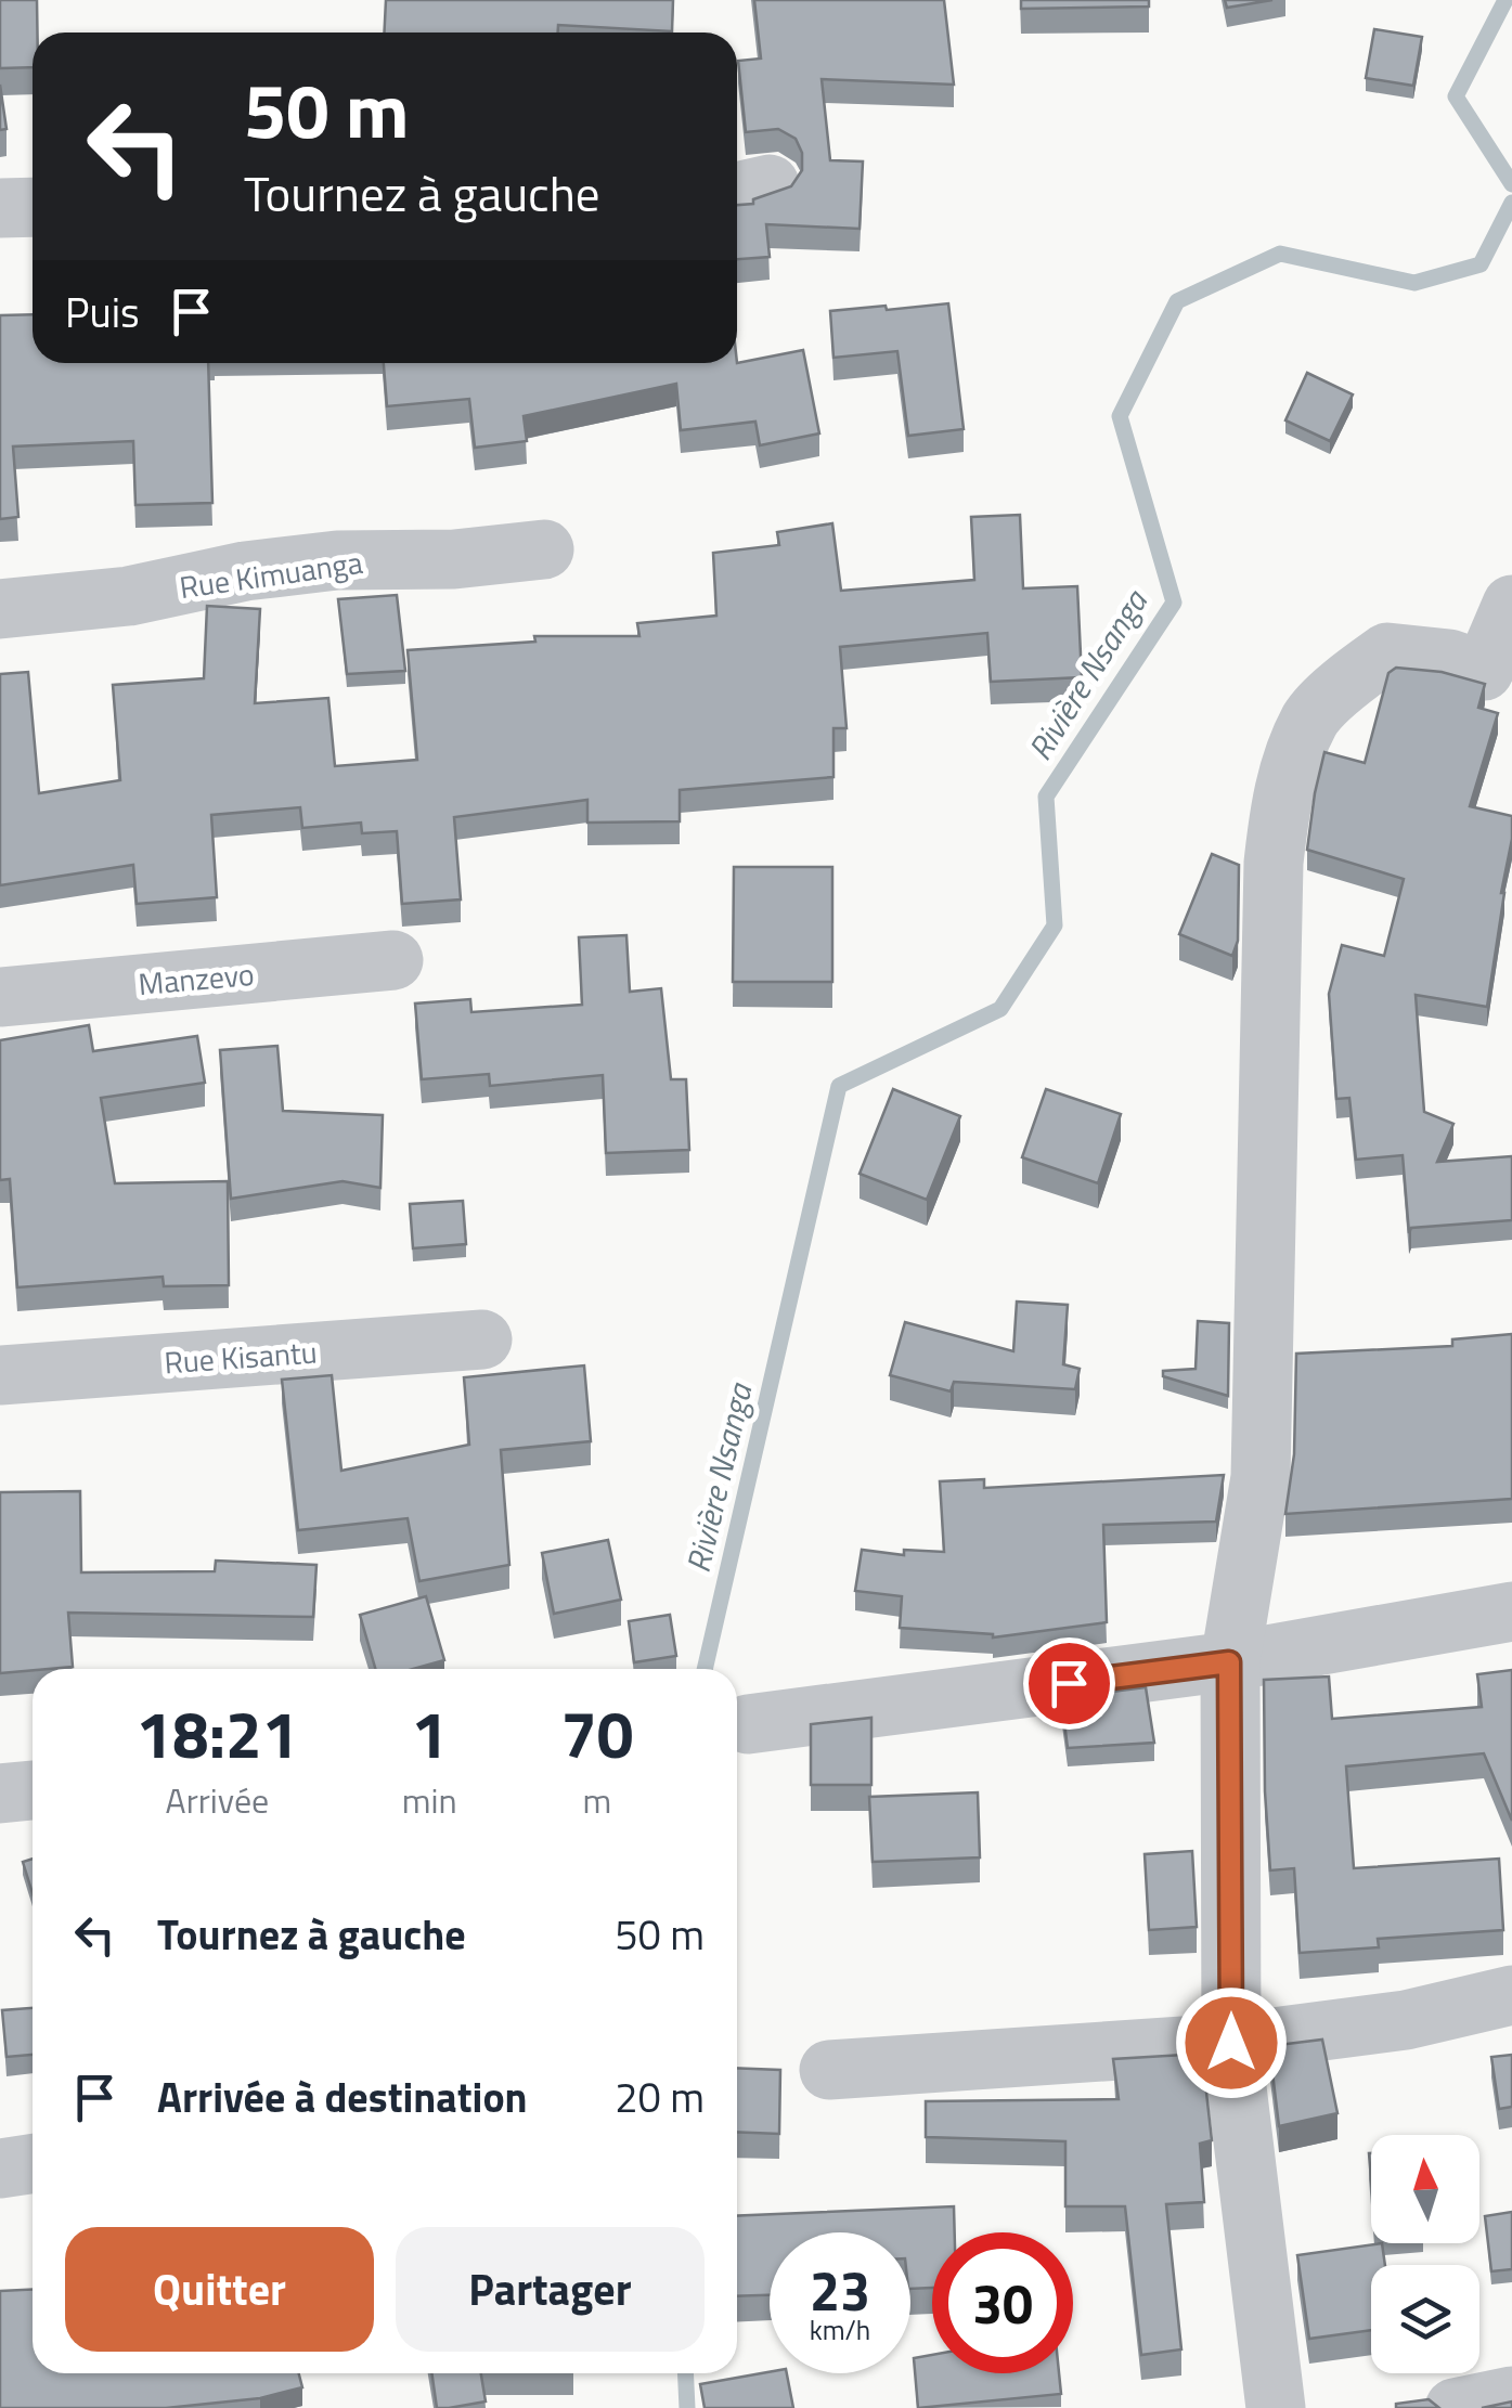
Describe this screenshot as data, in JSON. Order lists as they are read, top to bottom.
{
  "streets": {
    "street": ["Rue Kimuanga", "Manzevo", "Rue Kisantu"]
  },
  "water": ["Rivière Nsanga"],
  "north": "top",
  "page": {
    "turn": ["50 m", "Tournez à gauche"],
    "then": "Puis",
    "eta": [
      "18:21",
      "Arrivée",
      "1",
      "min",
      "70",
      "m"
    ],
    "list": [
      {
        "name": "Tournez à gauche",
        "value": "50 m"
      },
      {
        "name": "Arrivée à destination",
        "value": "20 m"
      }
    ],
    "buttons": ["Quitter", "Partager"],
    "speed": "23 km/h",
    "limit": "30"
  }
}
